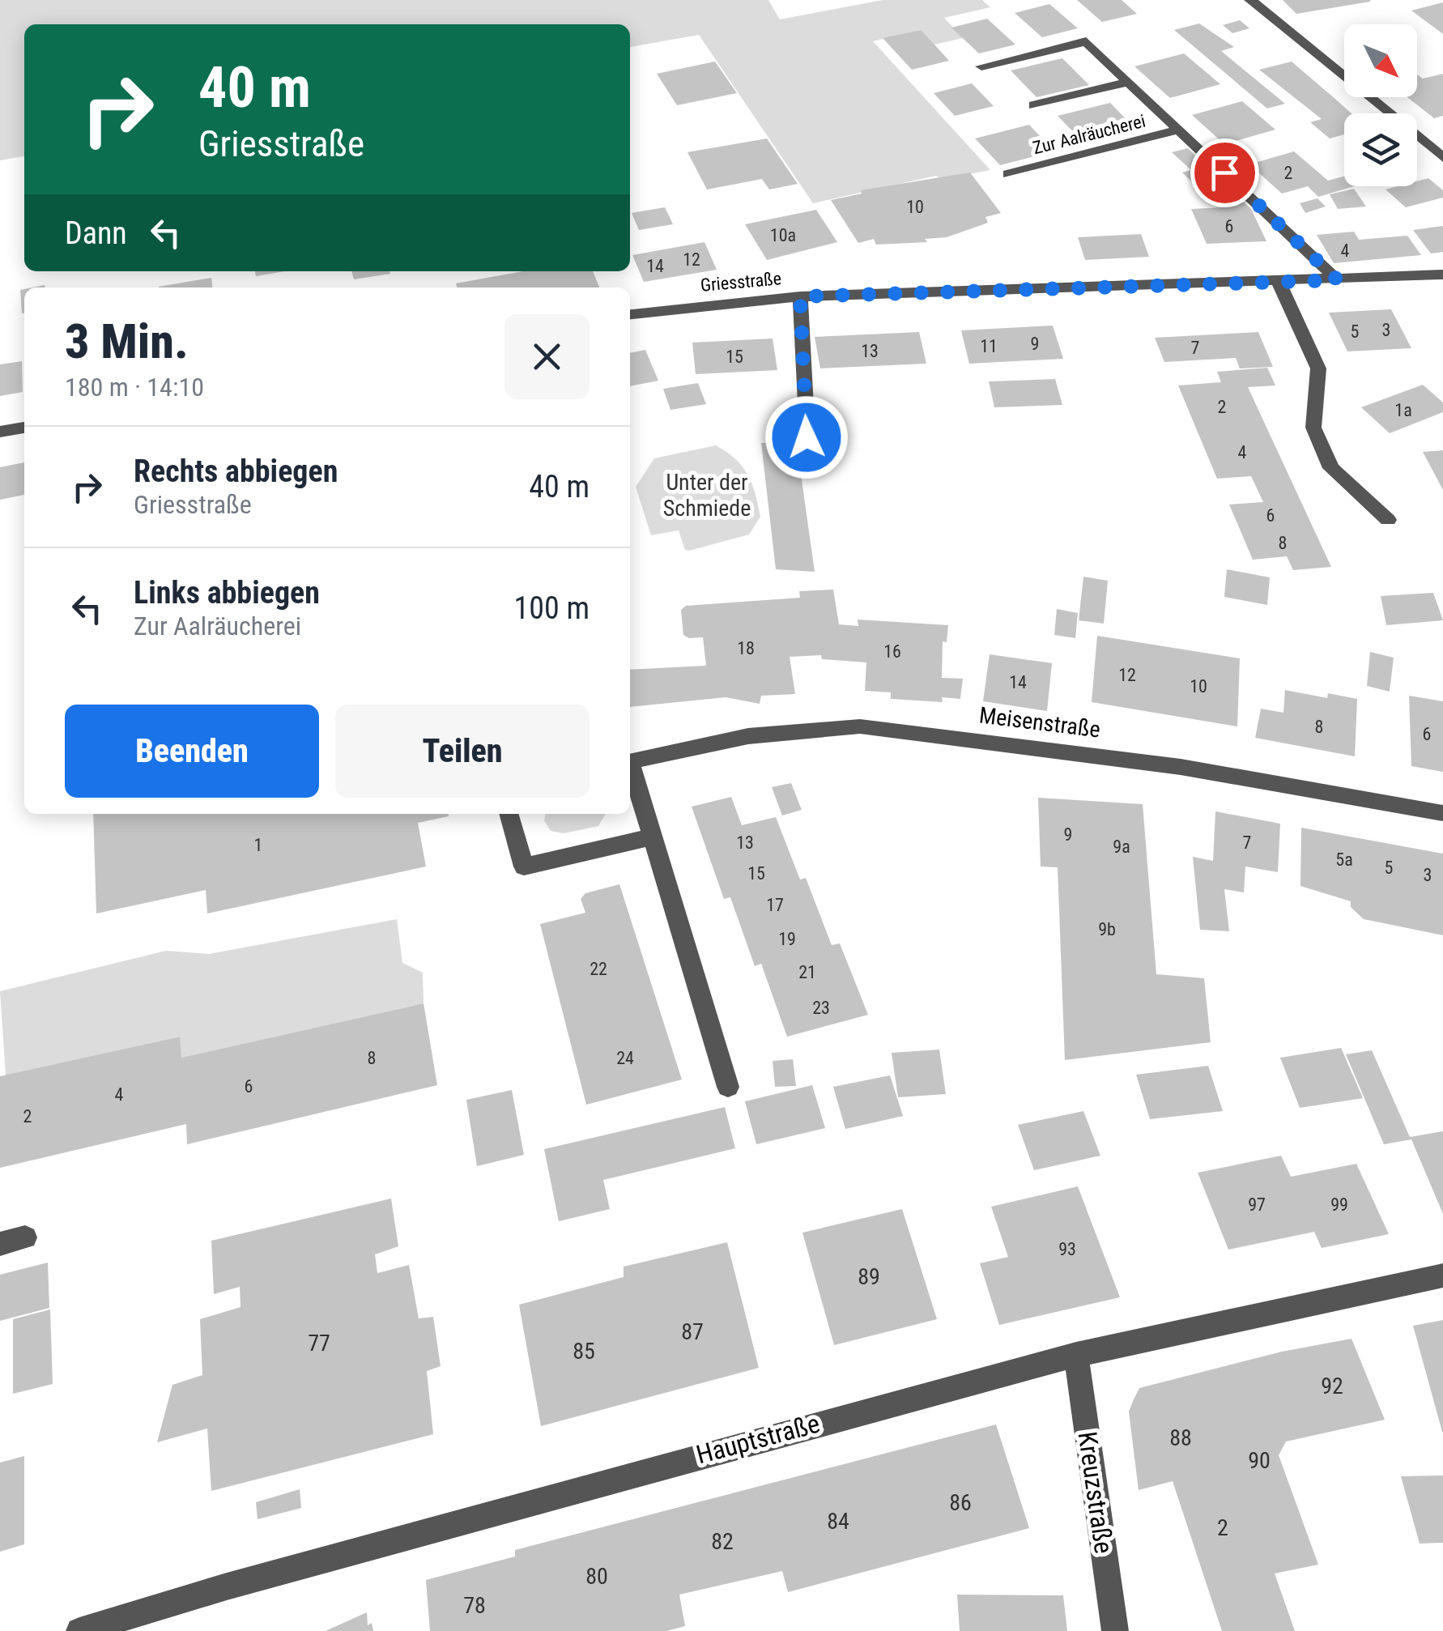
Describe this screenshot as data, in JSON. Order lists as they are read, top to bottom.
{
  "streets": {
    "street": [
      "Zur Aalräucherei",
      "Griesstraße",
      "Meisenstraße",
      "Hauptstraße",
      "Kreuzstraße"
    ]
  },
  "crossings": [
    ["Zur Aalräucherei", "Griesstraße"],
    ["Hauptstraße", "Kreuzstraße"]
  ],
  "parks": ["Unter der Schmiede"],
  "house_numbers": [
    "2",
    "10",
    "6",
    "10a",
    "4",
    "12",
    "14",
    "3",
    "5",
    "9",
    "11",
    "7",
    "13",
    "15",
    "2",
    "1a",
    "4",
    "6",
    "8",
    "18",
    "16",
    "12",
    "14",
    "10",
    "8",
    "6",
    "9",
    "13",
    "7",
    "1",
    "9a",
    "5a",
    "5",
    "15",
    "3",
    "17",
    "9b",
    "19",
    "22",
    "21",
    "23",
    "8",
    "24",
    "6",
    "4",
    "2",
    "97",
    "99",
    "93",
    "89",
    "87",
    "77",
    "85",
    "92",
    "88",
    "90",
    "86",
    "84",
    "2",
    "82",
    "80",
    "78"
  ],
  "north": "bottom right",
  "page": {
    "turn": ["40 m", "Griesstraße"],
    "then": "Dann",
    "heading": ["3 Min.", "180 m · 14:10"],
    "list": [
      {
        "name": "Rechts abbiegen",
        "note": "Griesstraße",
        "value": "40 m"
      },
      {
        "name": "Links abbiegen",
        "note": "Zur Aalräucherei",
        "value": "100 m"
      }
    ],
    "buttons": ["Beenden", "Teilen"]
  }
}
